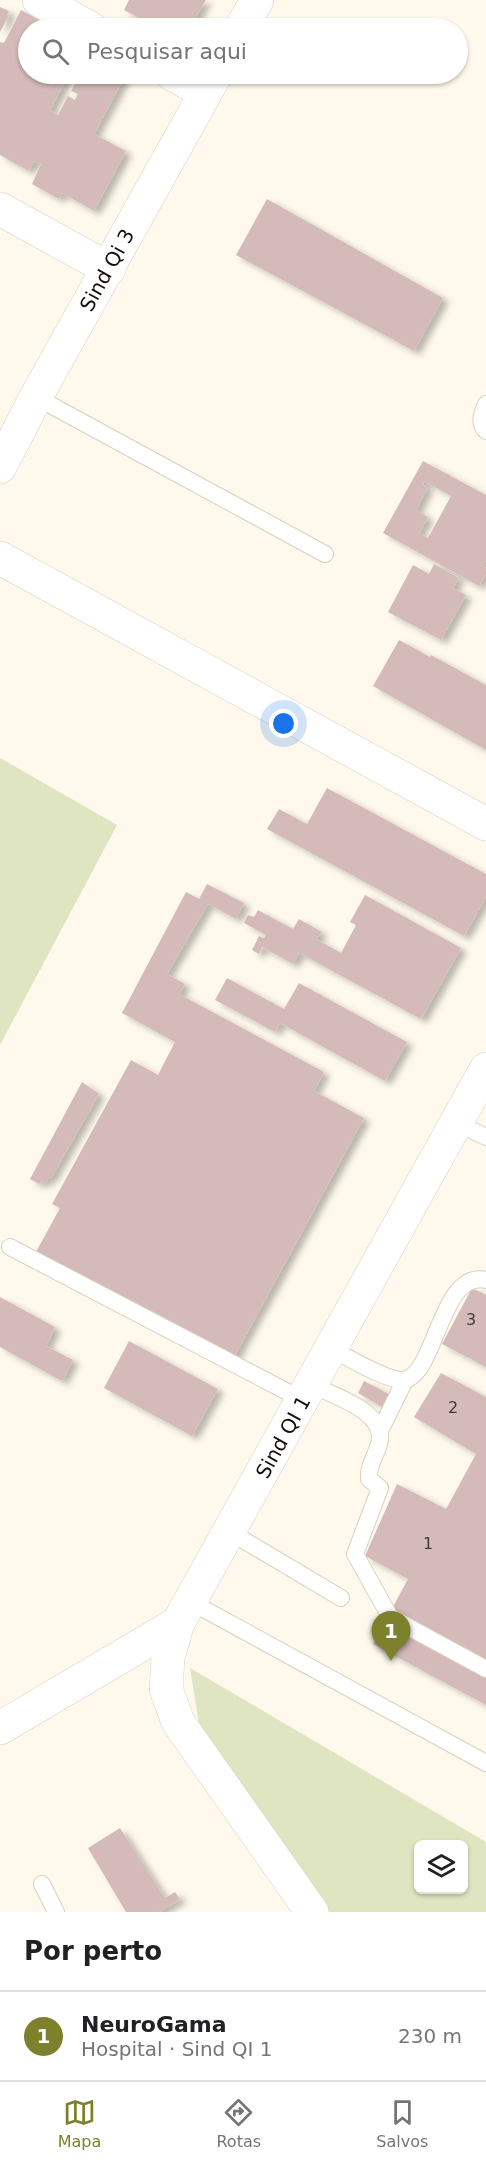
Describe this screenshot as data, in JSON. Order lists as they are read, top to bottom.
{
  "streets": {
    "street": ["Sind Qi 3", "Sind QI 1"]
  },
  "house_numbers": ["3", "2", "1"],
  "page": {
    "search": "Pesquisar aqui",
    "pins": "1",
    "heading": "Por perto",
    "list": [
      {
        "mark": "1",
        "name": "NeuroGama",
        "note": "Hospital · Sind QI 1",
        "value": "230 m"
      }
    ],
    "nav": ["Mapa", "Rotas", "Salvos"]
  }
}
